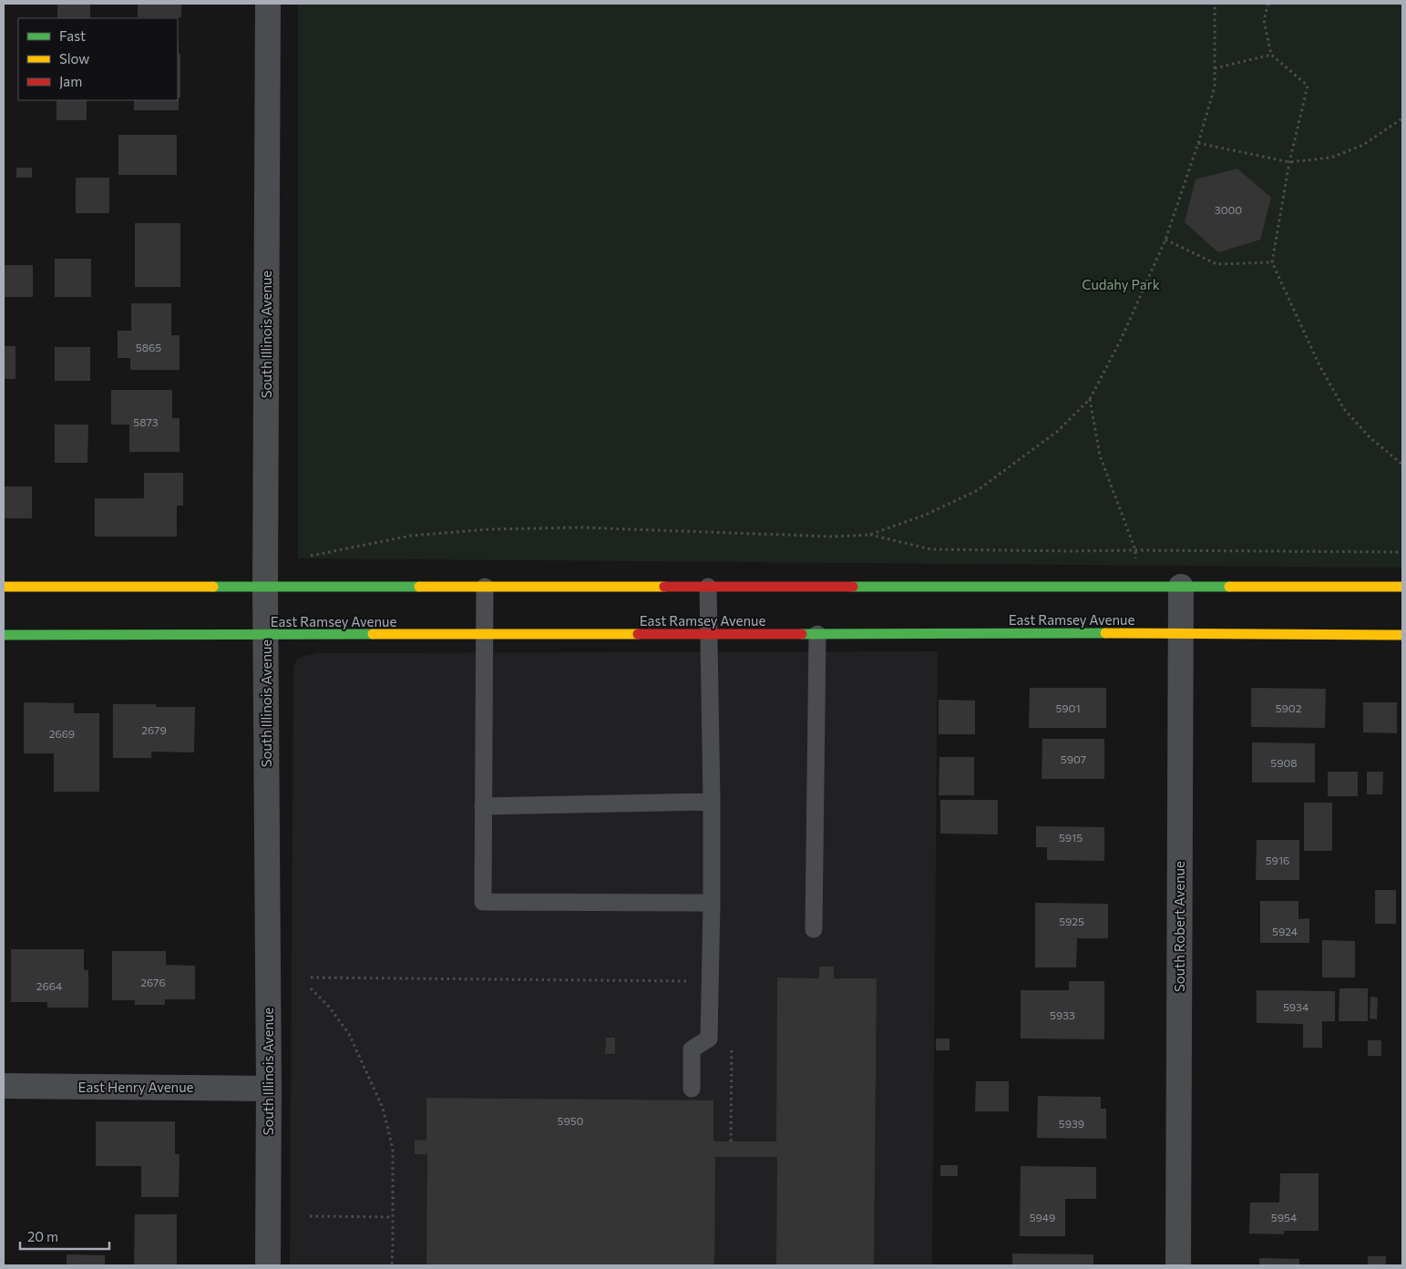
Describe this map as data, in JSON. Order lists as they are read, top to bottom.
{
  "streets": {
    "street": [
      "South Illinois Avenue",
      "East Ramsey Avenue",
      "South Robert Avenue",
      "East Henry Avenue"
    ]
  },
  "crossings": [
    ["South Illinois Avenue", "East Ramsey Avenue"],
    ["South Illinois Avenue", "East Henry Avenue"],
    ["East Ramsey Avenue", "South Robert Avenue"]
  ],
  "parks": ["Cudahy Park"],
  "house_numbers": [
    "3000",
    "5865",
    "5873",
    "5901",
    "5902",
    "2679",
    "2669",
    "5907",
    "5908",
    "5915",
    "5916",
    "5925",
    "5924",
    "2676",
    "2664",
    "5934",
    "5933",
    "5950",
    "5939",
    "5949",
    "5954"
  ],
  "legend": ["Fast", "Slow", "Jam"],
  "scale_bar": "20 m"
}
